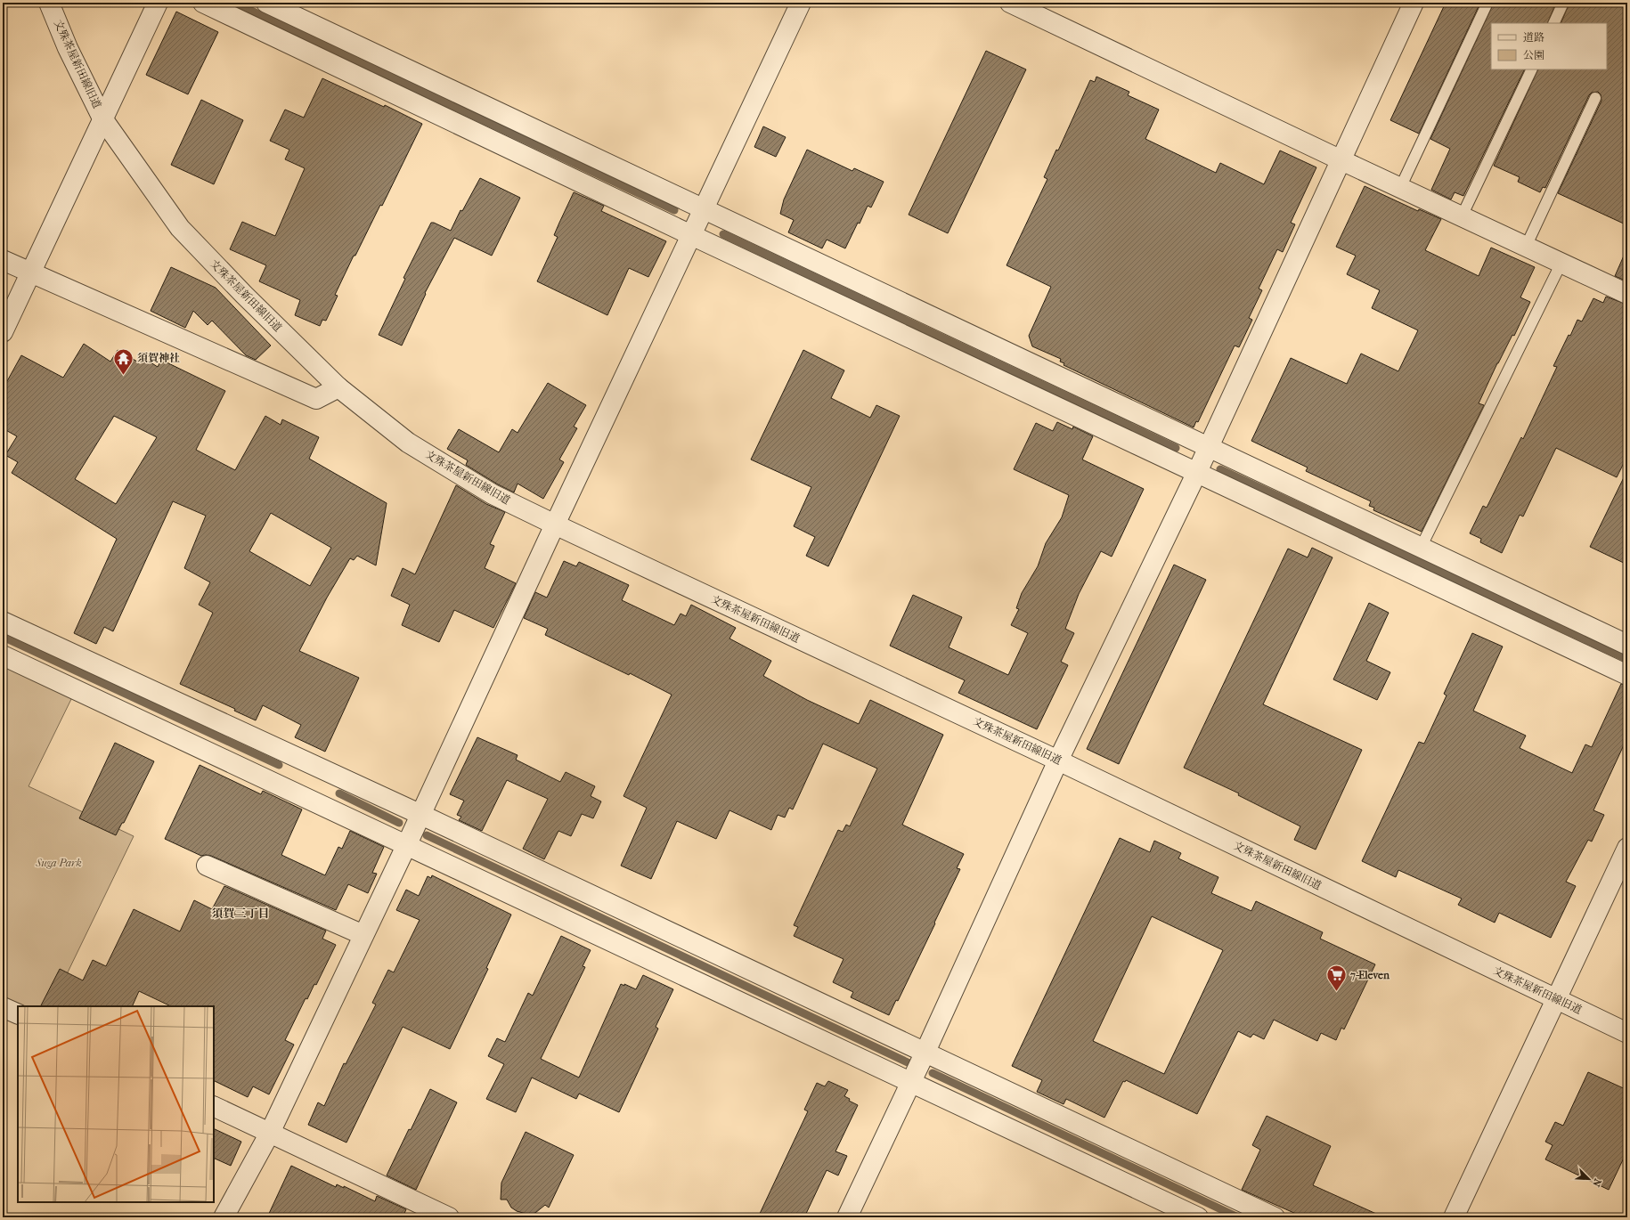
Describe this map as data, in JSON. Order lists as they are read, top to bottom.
{
  "streets": {
    "street": ["文殊茶屋新田線旧道"]
  },
  "districts": ["須賀三丁目"],
  "parks": ["Suga Park"],
  "places": {
    "temple": ["須賀神社"],
    "supermarket": ["7-Eleven"]
  },
  "legend": ["道路", "公園"],
  "north": "bottom right"
}
